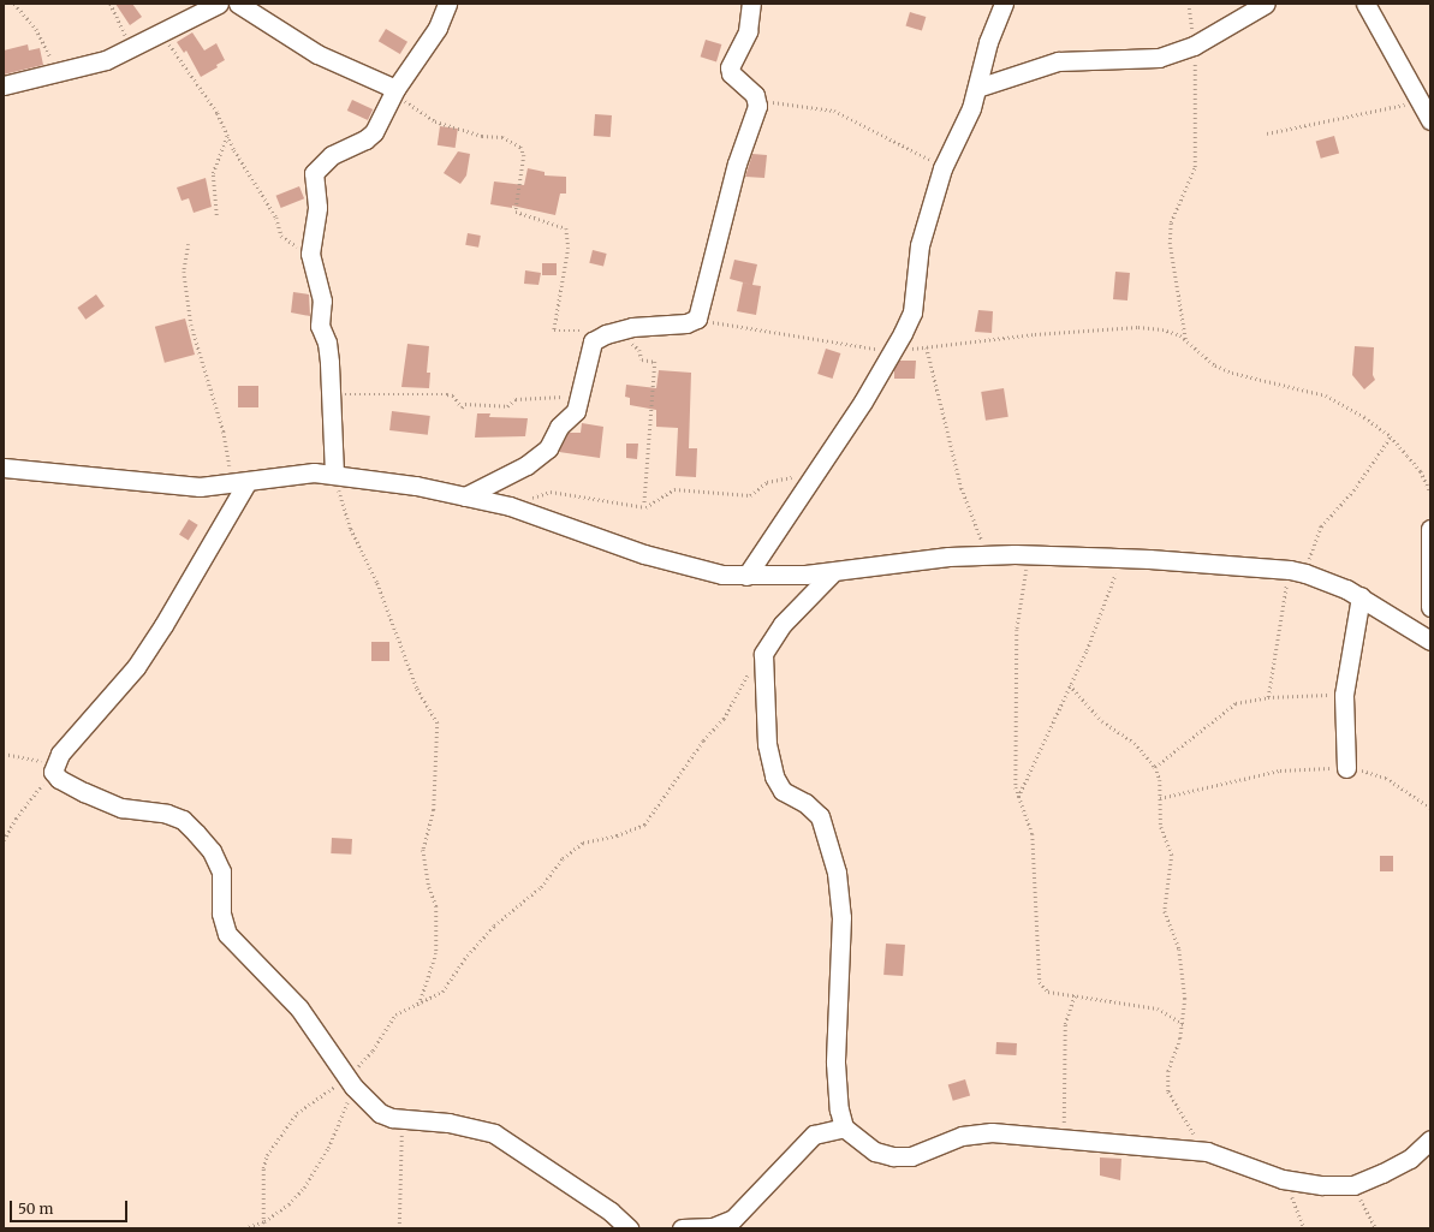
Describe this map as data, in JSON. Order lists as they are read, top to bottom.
{
  "scale_bar": "50 m"
}
